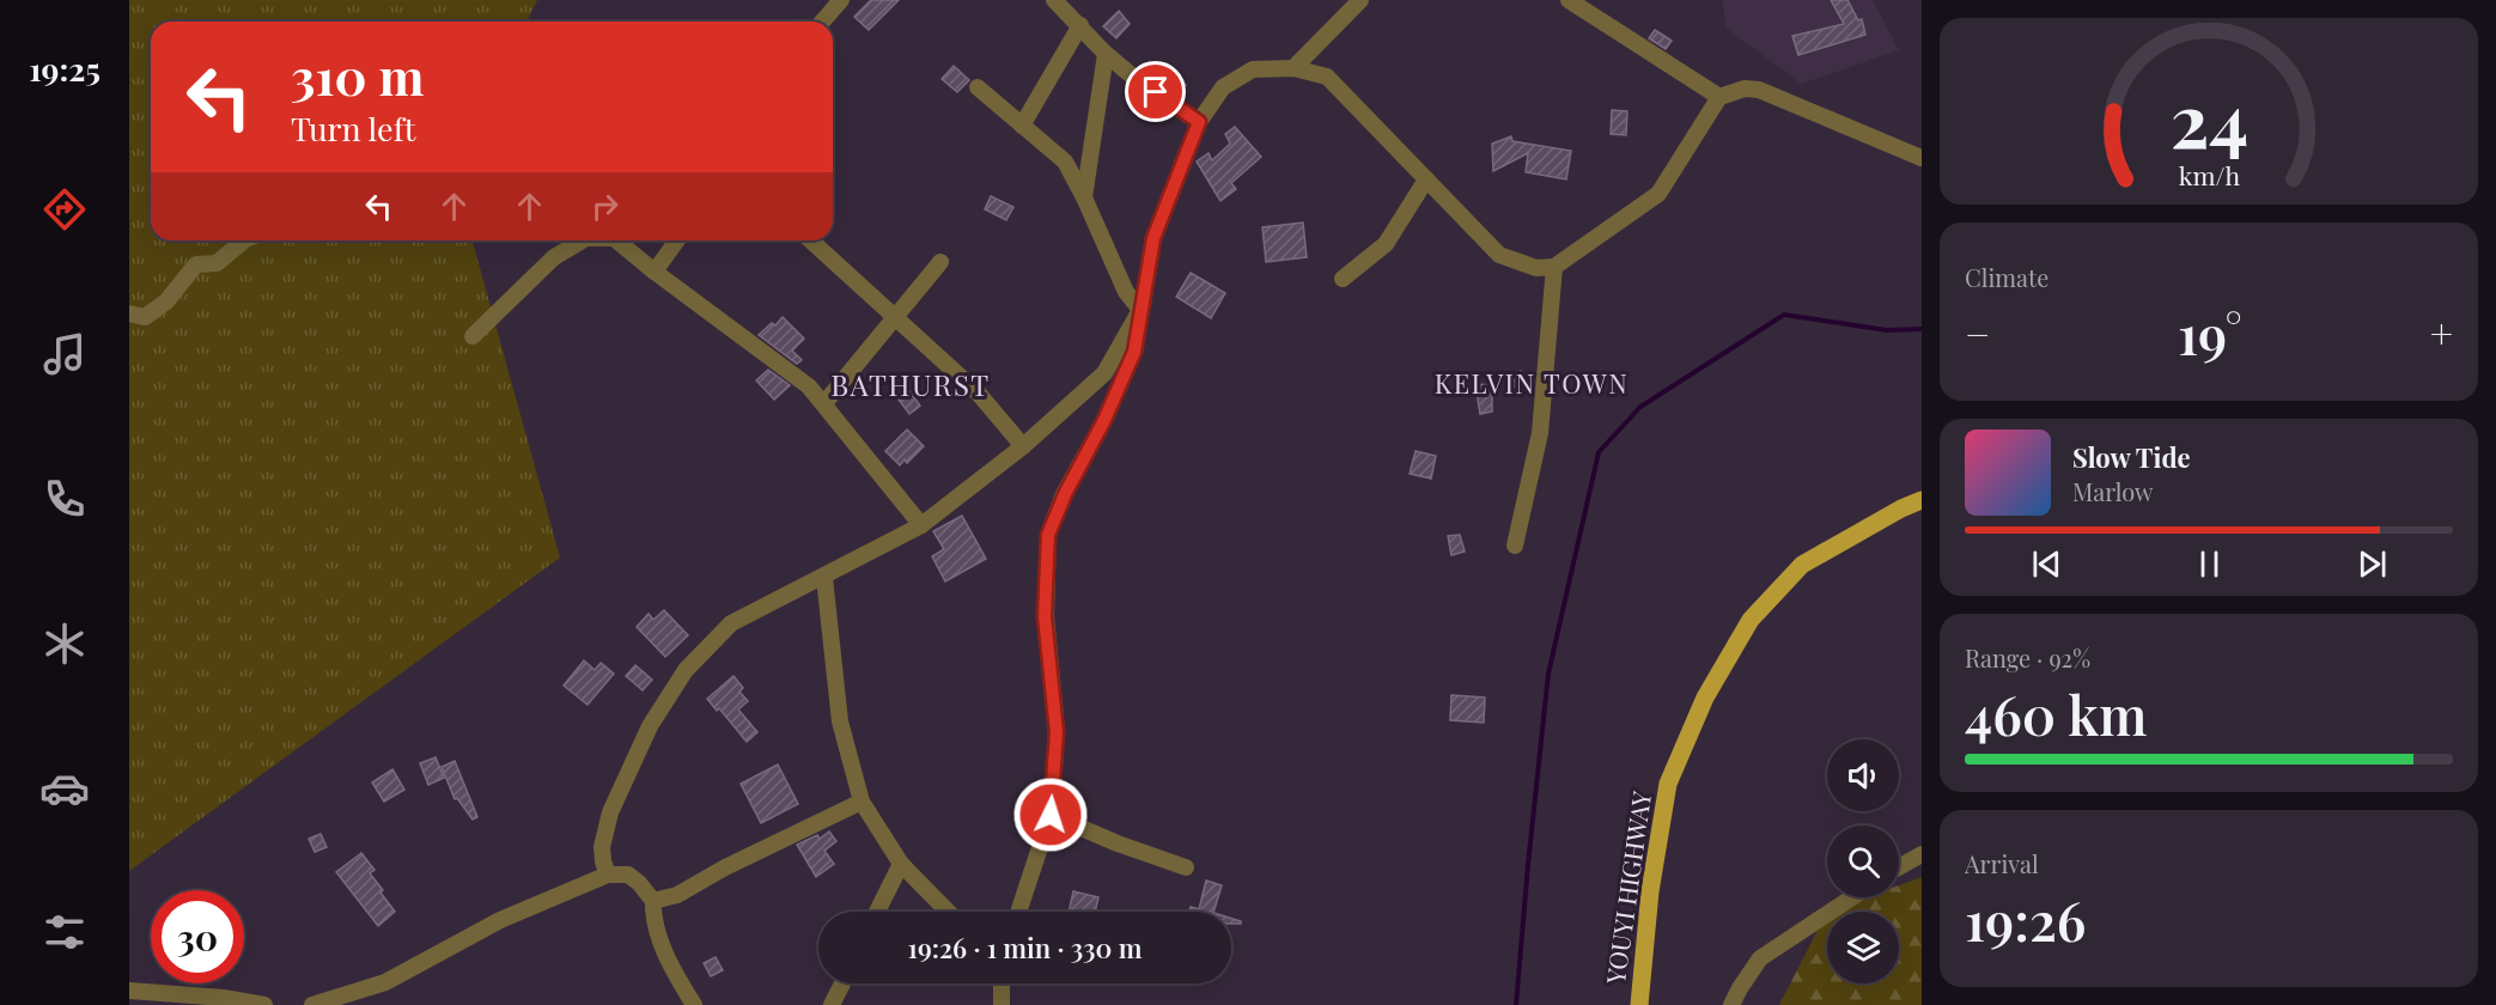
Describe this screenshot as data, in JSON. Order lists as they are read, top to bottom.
{
  "streets": {
    "main road": ["YOUYI HIGHWAY"]
  },
  "districts": ["KELVIN TOWN", "BATHURST"],
  "page": {
    "tabs": "19:25",
    "turn": ["310 m", "Turn left"],
    "tile": [
      "Climate",
      ["Range · 92%", "460 km"],
      ["Arrival", "19:26"]
    ],
    "heat": ["−", "19°", "+"],
    "song": ["Slow Tide", "Marlow"],
    "limit": "30",
    "trip": "19:26 · 1 min · 330 m",
    "gauge": ["24", "km/h"]
  }
}
